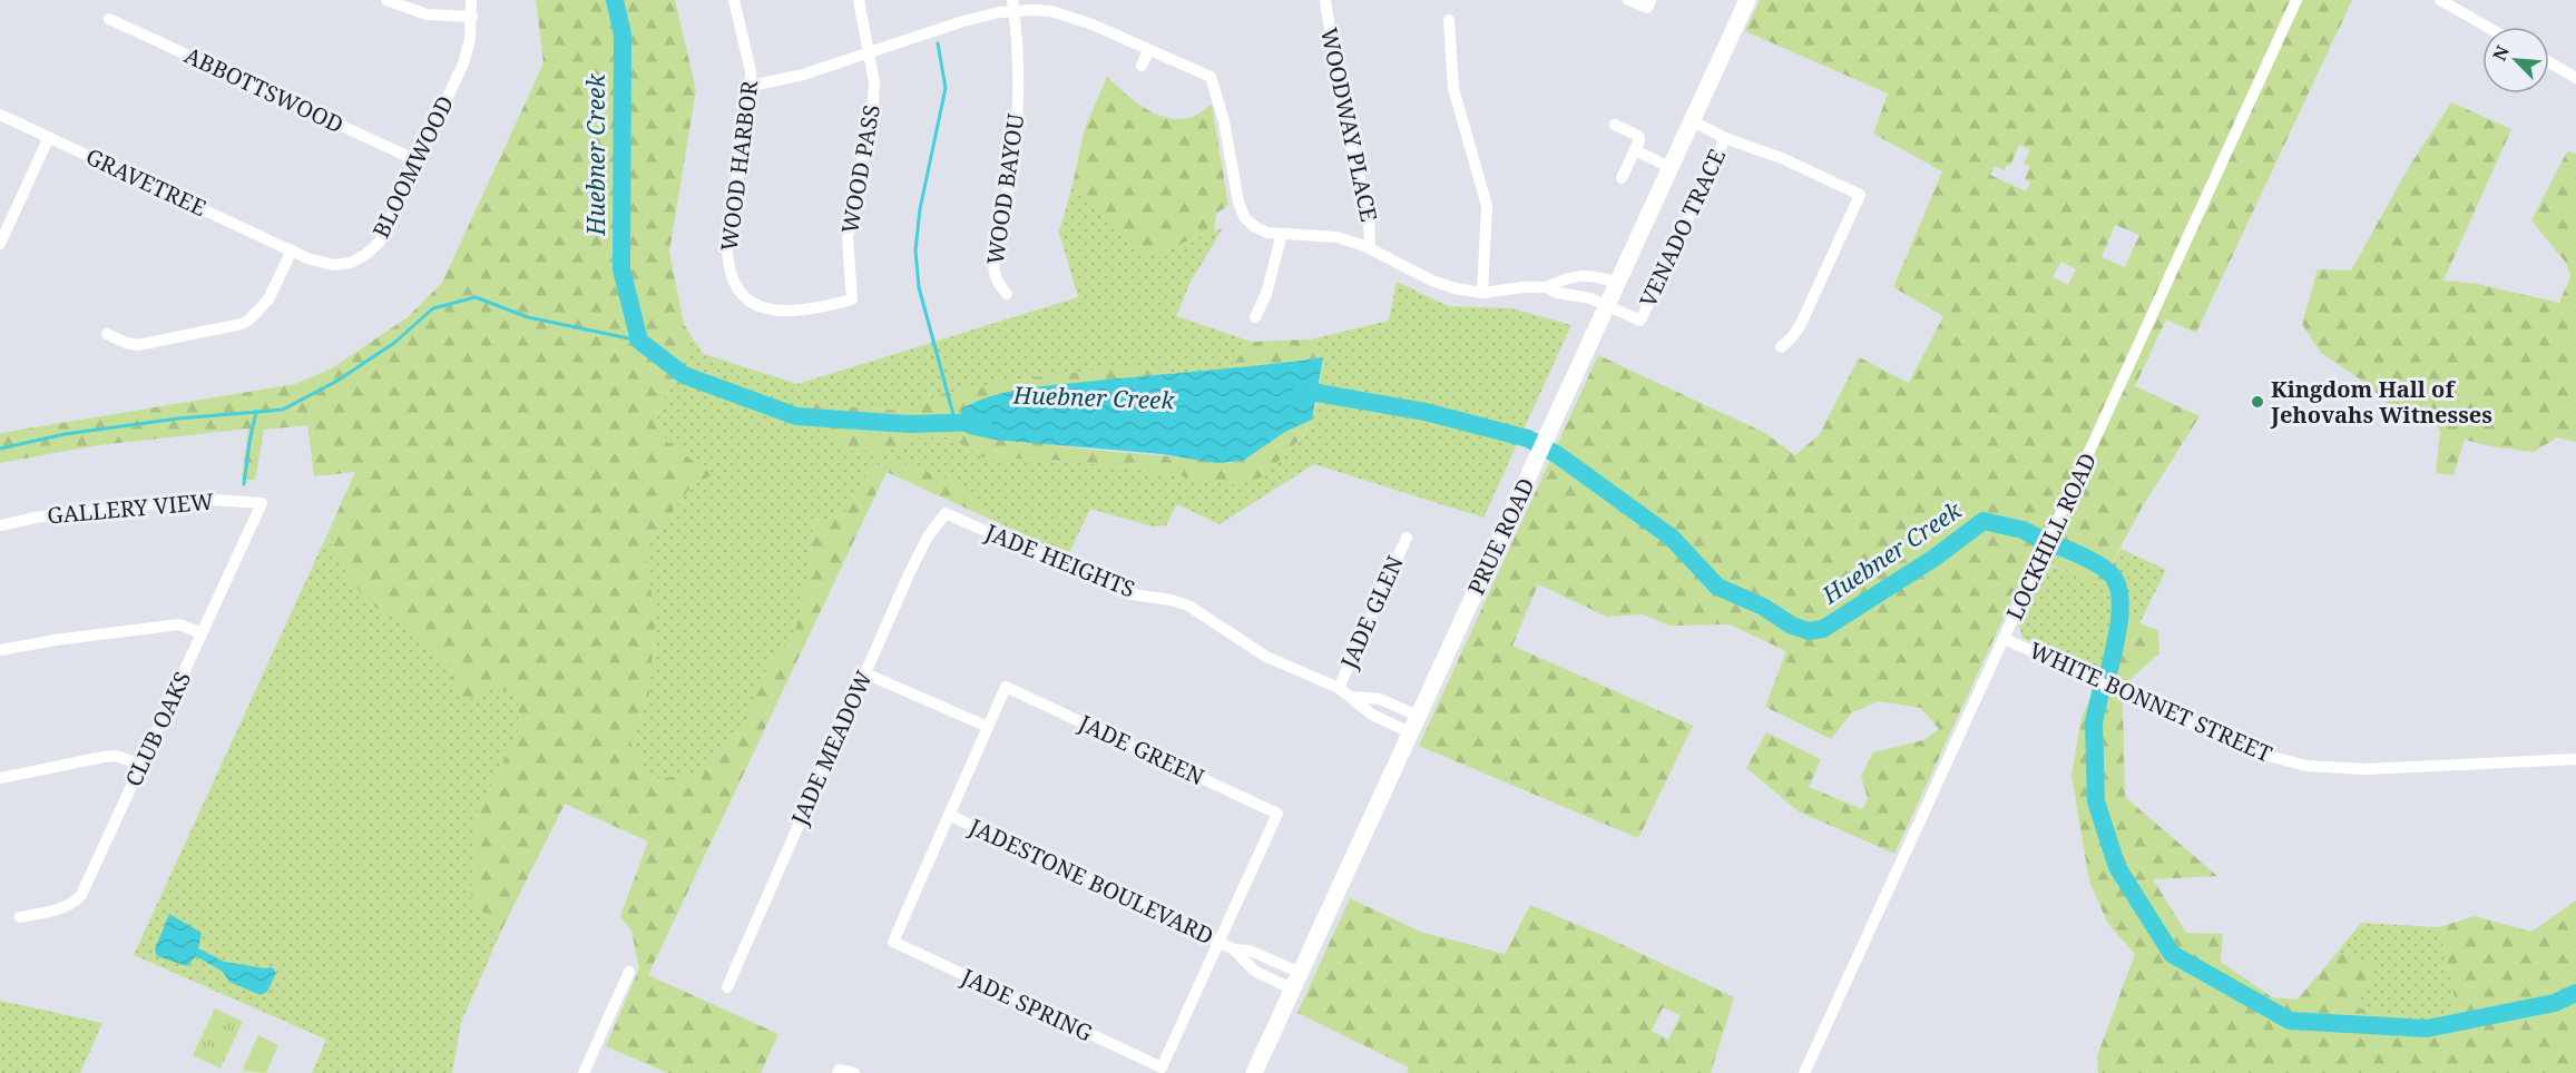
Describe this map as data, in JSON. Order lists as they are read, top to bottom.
{
  "streets": {
    "main road": ["PRUE ROAD"],
    "street": [
      "ABBOTTSWOOD",
      "WOODWAY PLACE",
      "WOOD HARBOR",
      "BLOOMWOOD",
      "WOOD PASS",
      "GRAVETREE",
      "WOOD BAYOU",
      "VENADO TRACE",
      "GALLERY VIEW",
      "LOCKHILL ROAD",
      "JADE HEIGHTS",
      "JADE GLEN",
      "WHITE BONNET STREET",
      "CLUB OAKS",
      "JADE MEADOW",
      "JADE GREEN",
      "JADESTONE BOULEVARD",
      "JADE SPRING"
    ]
  },
  "crossings": [
    ["ABBOTTSWOOD", "BLOOMWOOD"],
    ["WOOD HARBOR", "WOOD PASS"],
    ["BLOOMWOOD", "GRAVETREE"],
    ["VENADO TRACE", "PRUE ROAD"],
    ["GALLERY VIEW", "CLUB OAKS"],
    ["PRUE ROAD", "JADE HEIGHTS"],
    ["PRUE ROAD", "JADESTONE BOULEVARD"],
    ["LOCKHILL ROAD", "WHITE BONNET STREET"],
    ["JADE HEIGHTS", "JADE GLEN"],
    ["JADE HEIGHTS", "JADE MEADOW"],
    ["JADE GREEN", "JADESTONE BOULEVARD"],
    ["JADE GREEN", "JADE SPRING"],
    ["JADESTONE BOULEVARD", "JADE SPRING"]
  ],
  "water": ["Huebner Creek"],
  "places": ["Kingdom Hall of Jehovahs Witnesses"],
  "north": "top left"
}
